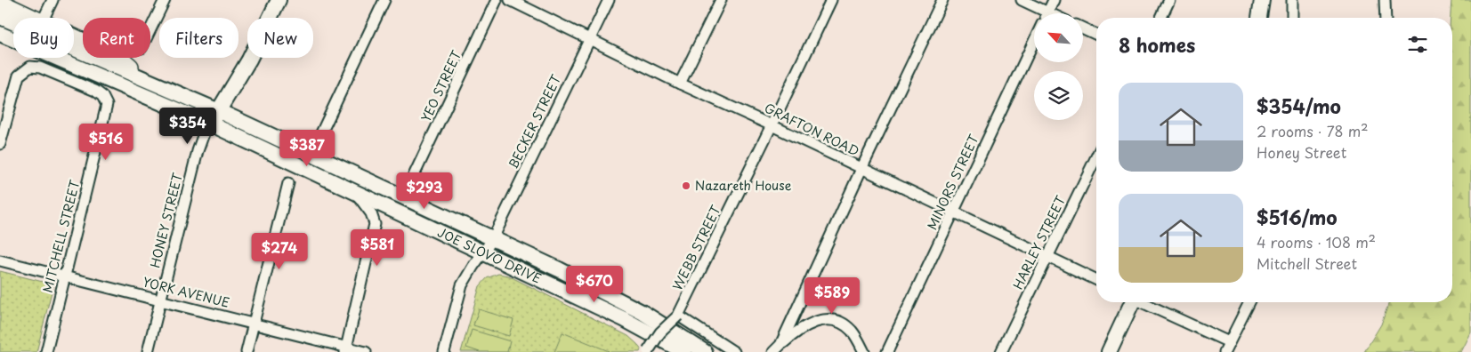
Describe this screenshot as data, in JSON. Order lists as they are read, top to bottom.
{
  "streets": {
    "main road": ["JOE SLOVO DRIVE"],
    "street": [
      "YEO STREET",
      "BECKER STREET",
      "GRAFTON ROAD",
      "MINORS STREET",
      "HONEY STREET",
      "MITCHELL STREET",
      "HARLEY STREET",
      "WEBB STREET",
      "YORK AVENUE"
    ]
  },
  "crossings": [
    ["BECKER STREET", "GRAFTON ROAD"],
    ["BECKER STREET", "JOE SLOVO DRIVE"],
    ["GRAFTON ROAD", "MINORS STREET"],
    ["GRAFTON ROAD", "HARLEY STREET"],
    ["GRAFTON ROAD", "WEBB STREET"],
    ["HONEY STREET", "JOE SLOVO DRIVE"],
    ["HONEY STREET", "YORK AVENUE"],
    ["MITCHELL STREET", "YORK AVENUE"]
  ],
  "places": ["Nazareth House"],
  "north": "top left",
  "page": {
    "chip": [
      "Buy",
      "Rent",
      "Filters",
      "New"
    ],
    "heading": "8 homes",
    "list": [
      {
        "name": "$354/mo",
        "note": "2 rooms · 78 m² · Honey Street"
      },
      {
        "name": "$516/mo",
        "note": "4 rooms · 108 m² · Mitchell Street"
      }
    ],
    "price": [
      "$354",
      "$516",
      "$387",
      "$293",
      "$581",
      "$274",
      "$670",
      "$589"
    ]
  }
}
